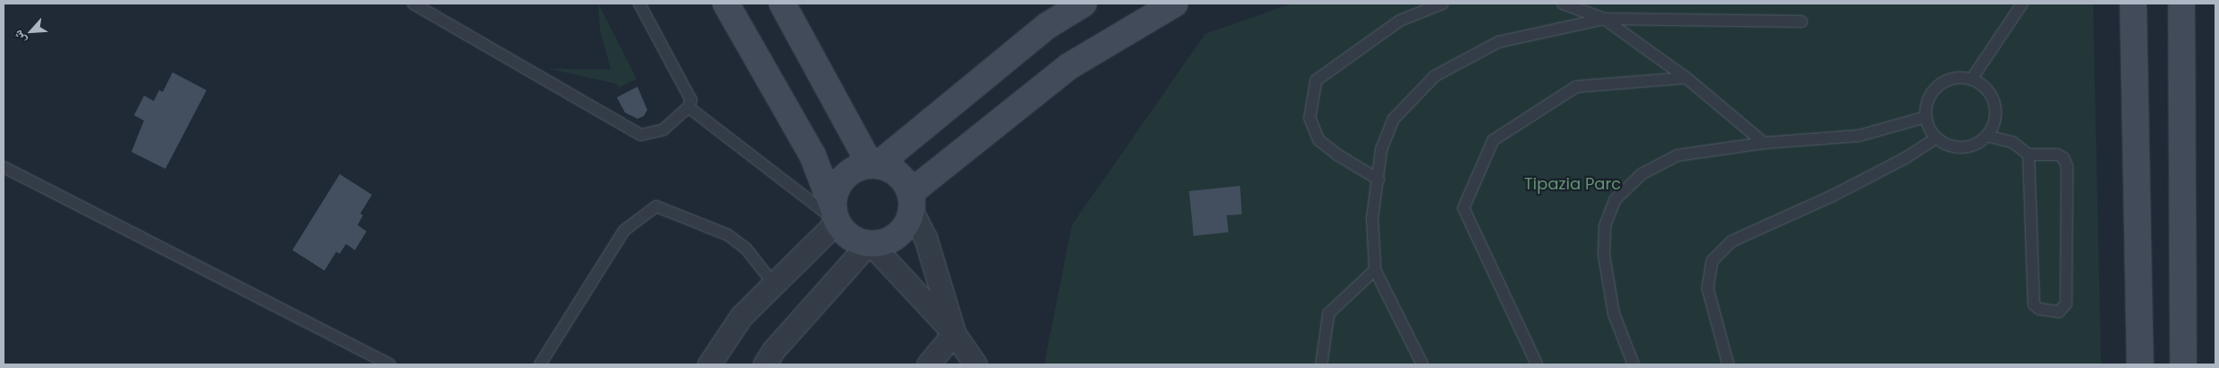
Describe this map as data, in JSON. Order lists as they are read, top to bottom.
{
  "parks": ["Tipazia Parc"],
  "north": "bottom left"
}
